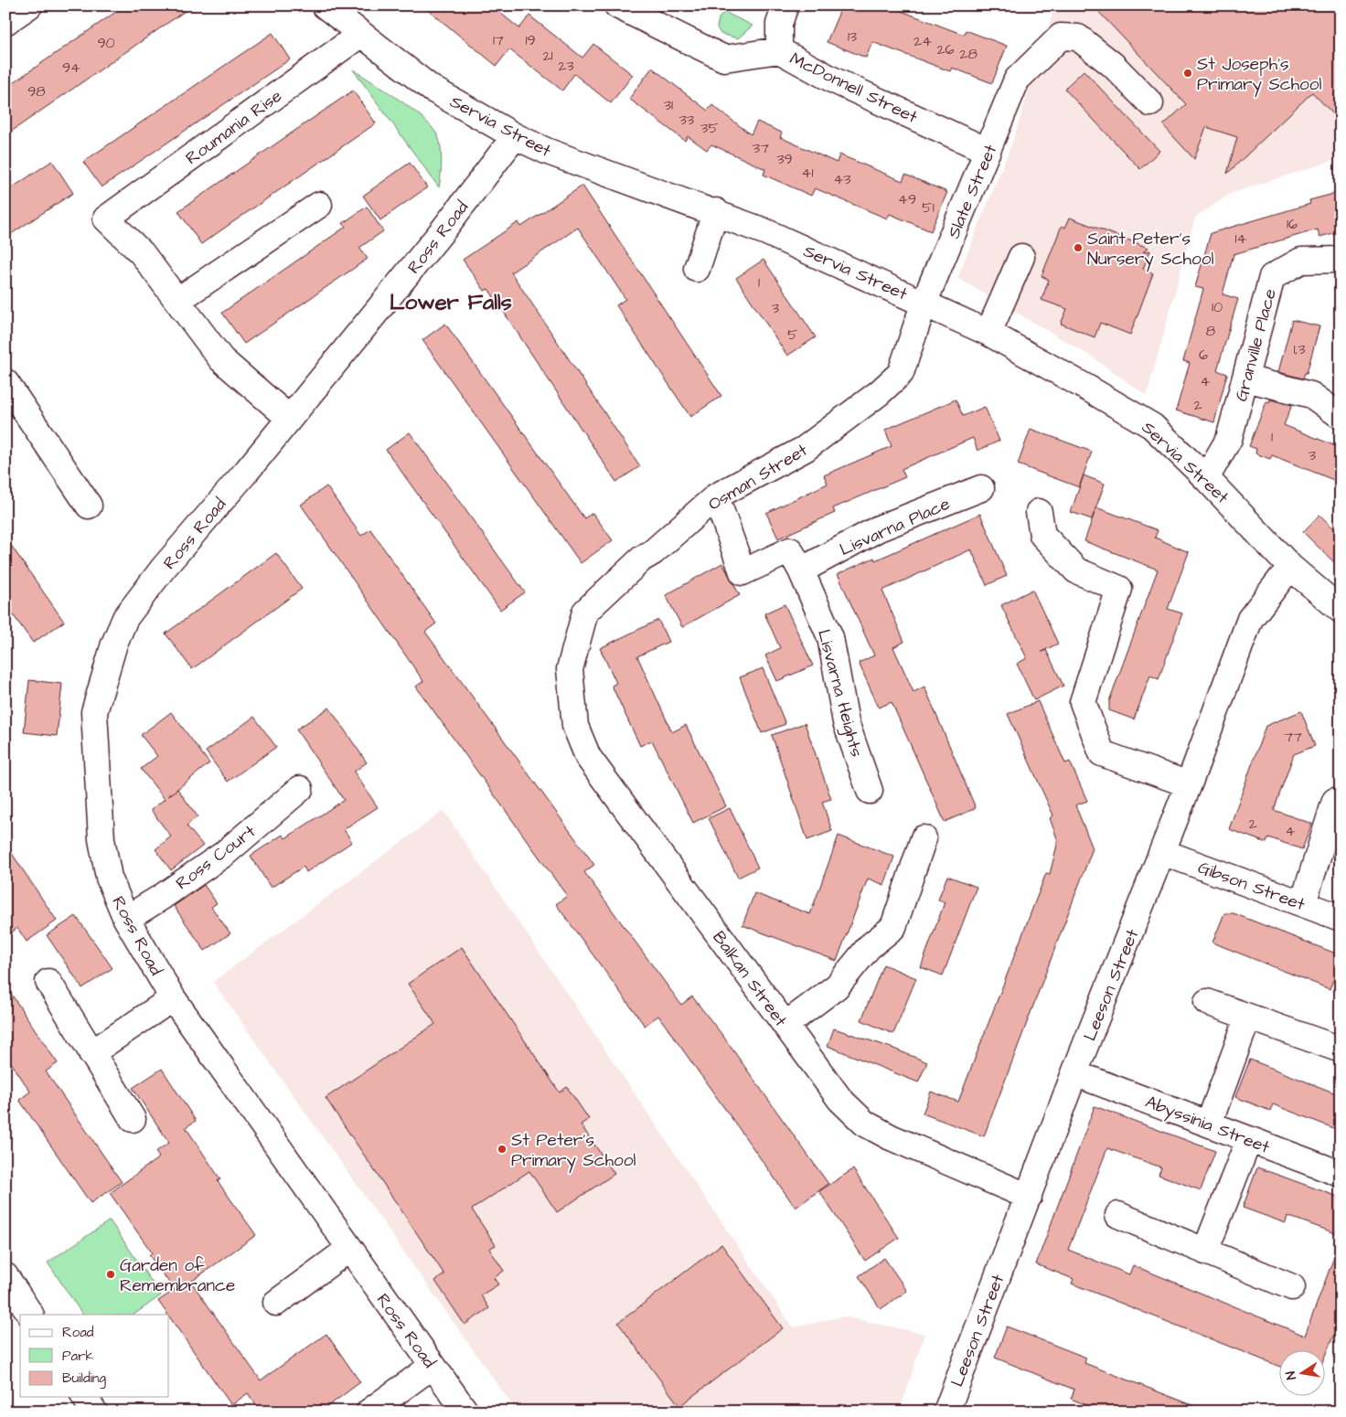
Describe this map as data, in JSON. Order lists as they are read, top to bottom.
{
  "streets": {
    "street": [
      "McDonnell Street",
      "Servia Street",
      "Roumania Rise",
      "Slate Street",
      "Ross Road",
      "Granville Place",
      "Osman Street",
      "Lisvarna Place",
      "Lisvarna Heights",
      "Ross Court",
      "Gibson Street",
      "Balkan Street",
      "Leeson Street",
      "Abyssinia Street"
    ]
  },
  "crossings": [
    ["McDonnell Street", "Slate Street"],
    ["Servia Street", "Roumania Rise"],
    ["Servia Street", "Slate Street"],
    ["Servia Street", "Ross Road"],
    ["Servia Street", "Granville Place"],
    ["Servia Street", "Osman Street"],
    ["Servia Street", "Leeson Street"],
    ["Slate Street", "Osman Street"],
    ["Ross Road", "Ross Court"],
    ["Osman Street", "Balkan Street"],
    ["Lisvarna Place", "Lisvarna Heights"],
    ["Gibson Street", "Leeson Street"],
    ["Balkan Street", "Leeson Street"],
    ["Leeson Street", "Abyssinia Street"]
  ],
  "districts": ["Lower Falls"],
  "places": [
    "St Joseph's Primary School",
    "Saint Peter's Nursery School",
    "St Peter's Primary School",
    "Garden of Remembrance"
  ],
  "house_numbers": [
    "13",
    "17",
    "19",
    "24",
    "90",
    "26",
    "28",
    "21",
    "23",
    "94",
    "98",
    "31",
    "33",
    "35",
    "37",
    "39",
    "41",
    "43",
    "49",
    "51",
    "16",
    "14",
    "1",
    "10",
    "3",
    "8",
    "5",
    "1,3",
    "6",
    "4",
    "2",
    "1",
    "3",
    "77",
    "2",
    "4"
  ],
  "legend": ["Road", "Park", "Building"],
  "north": "left"
}
